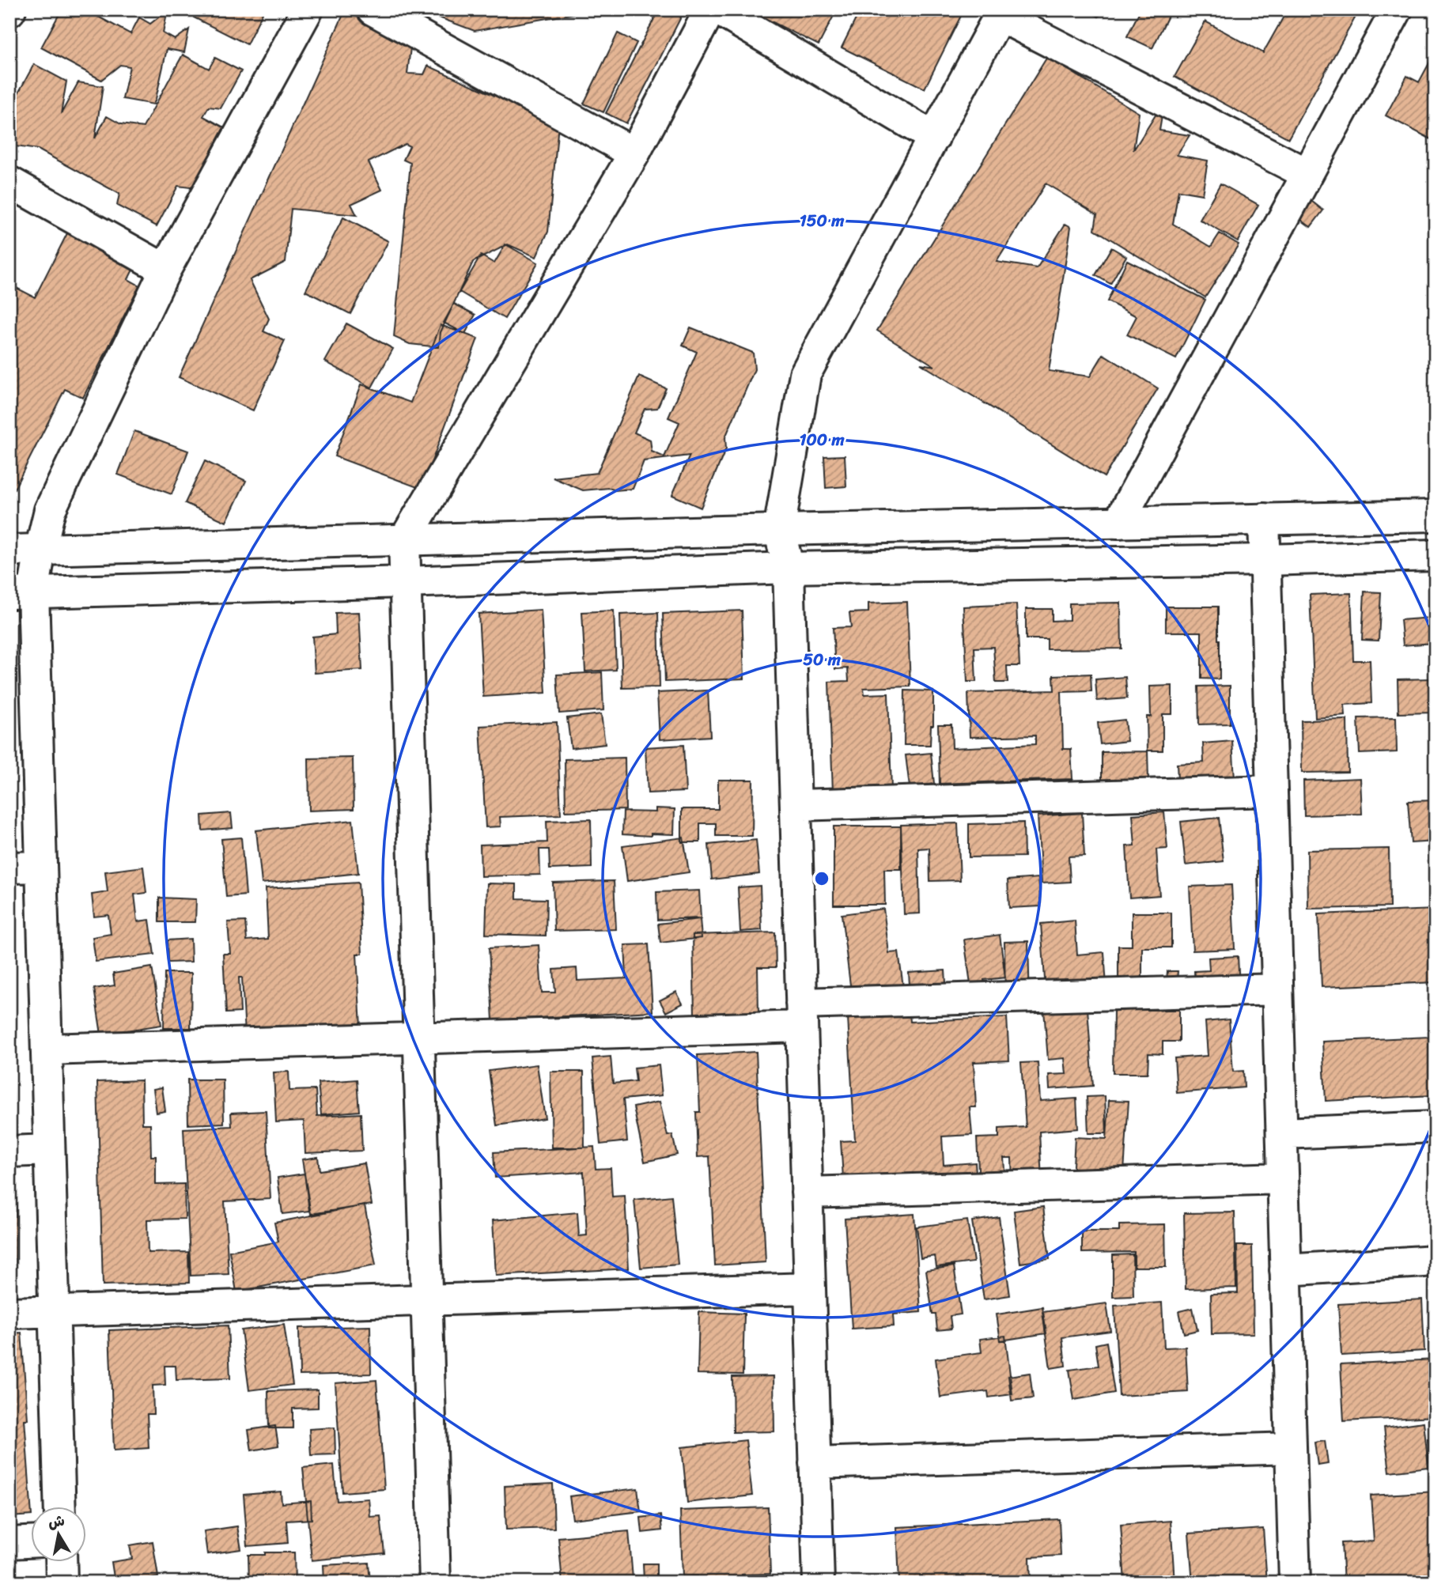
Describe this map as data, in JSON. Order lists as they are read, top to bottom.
{
  "north": "top",
  "rings": ["150 m", "100 m", "50 m"]
}
